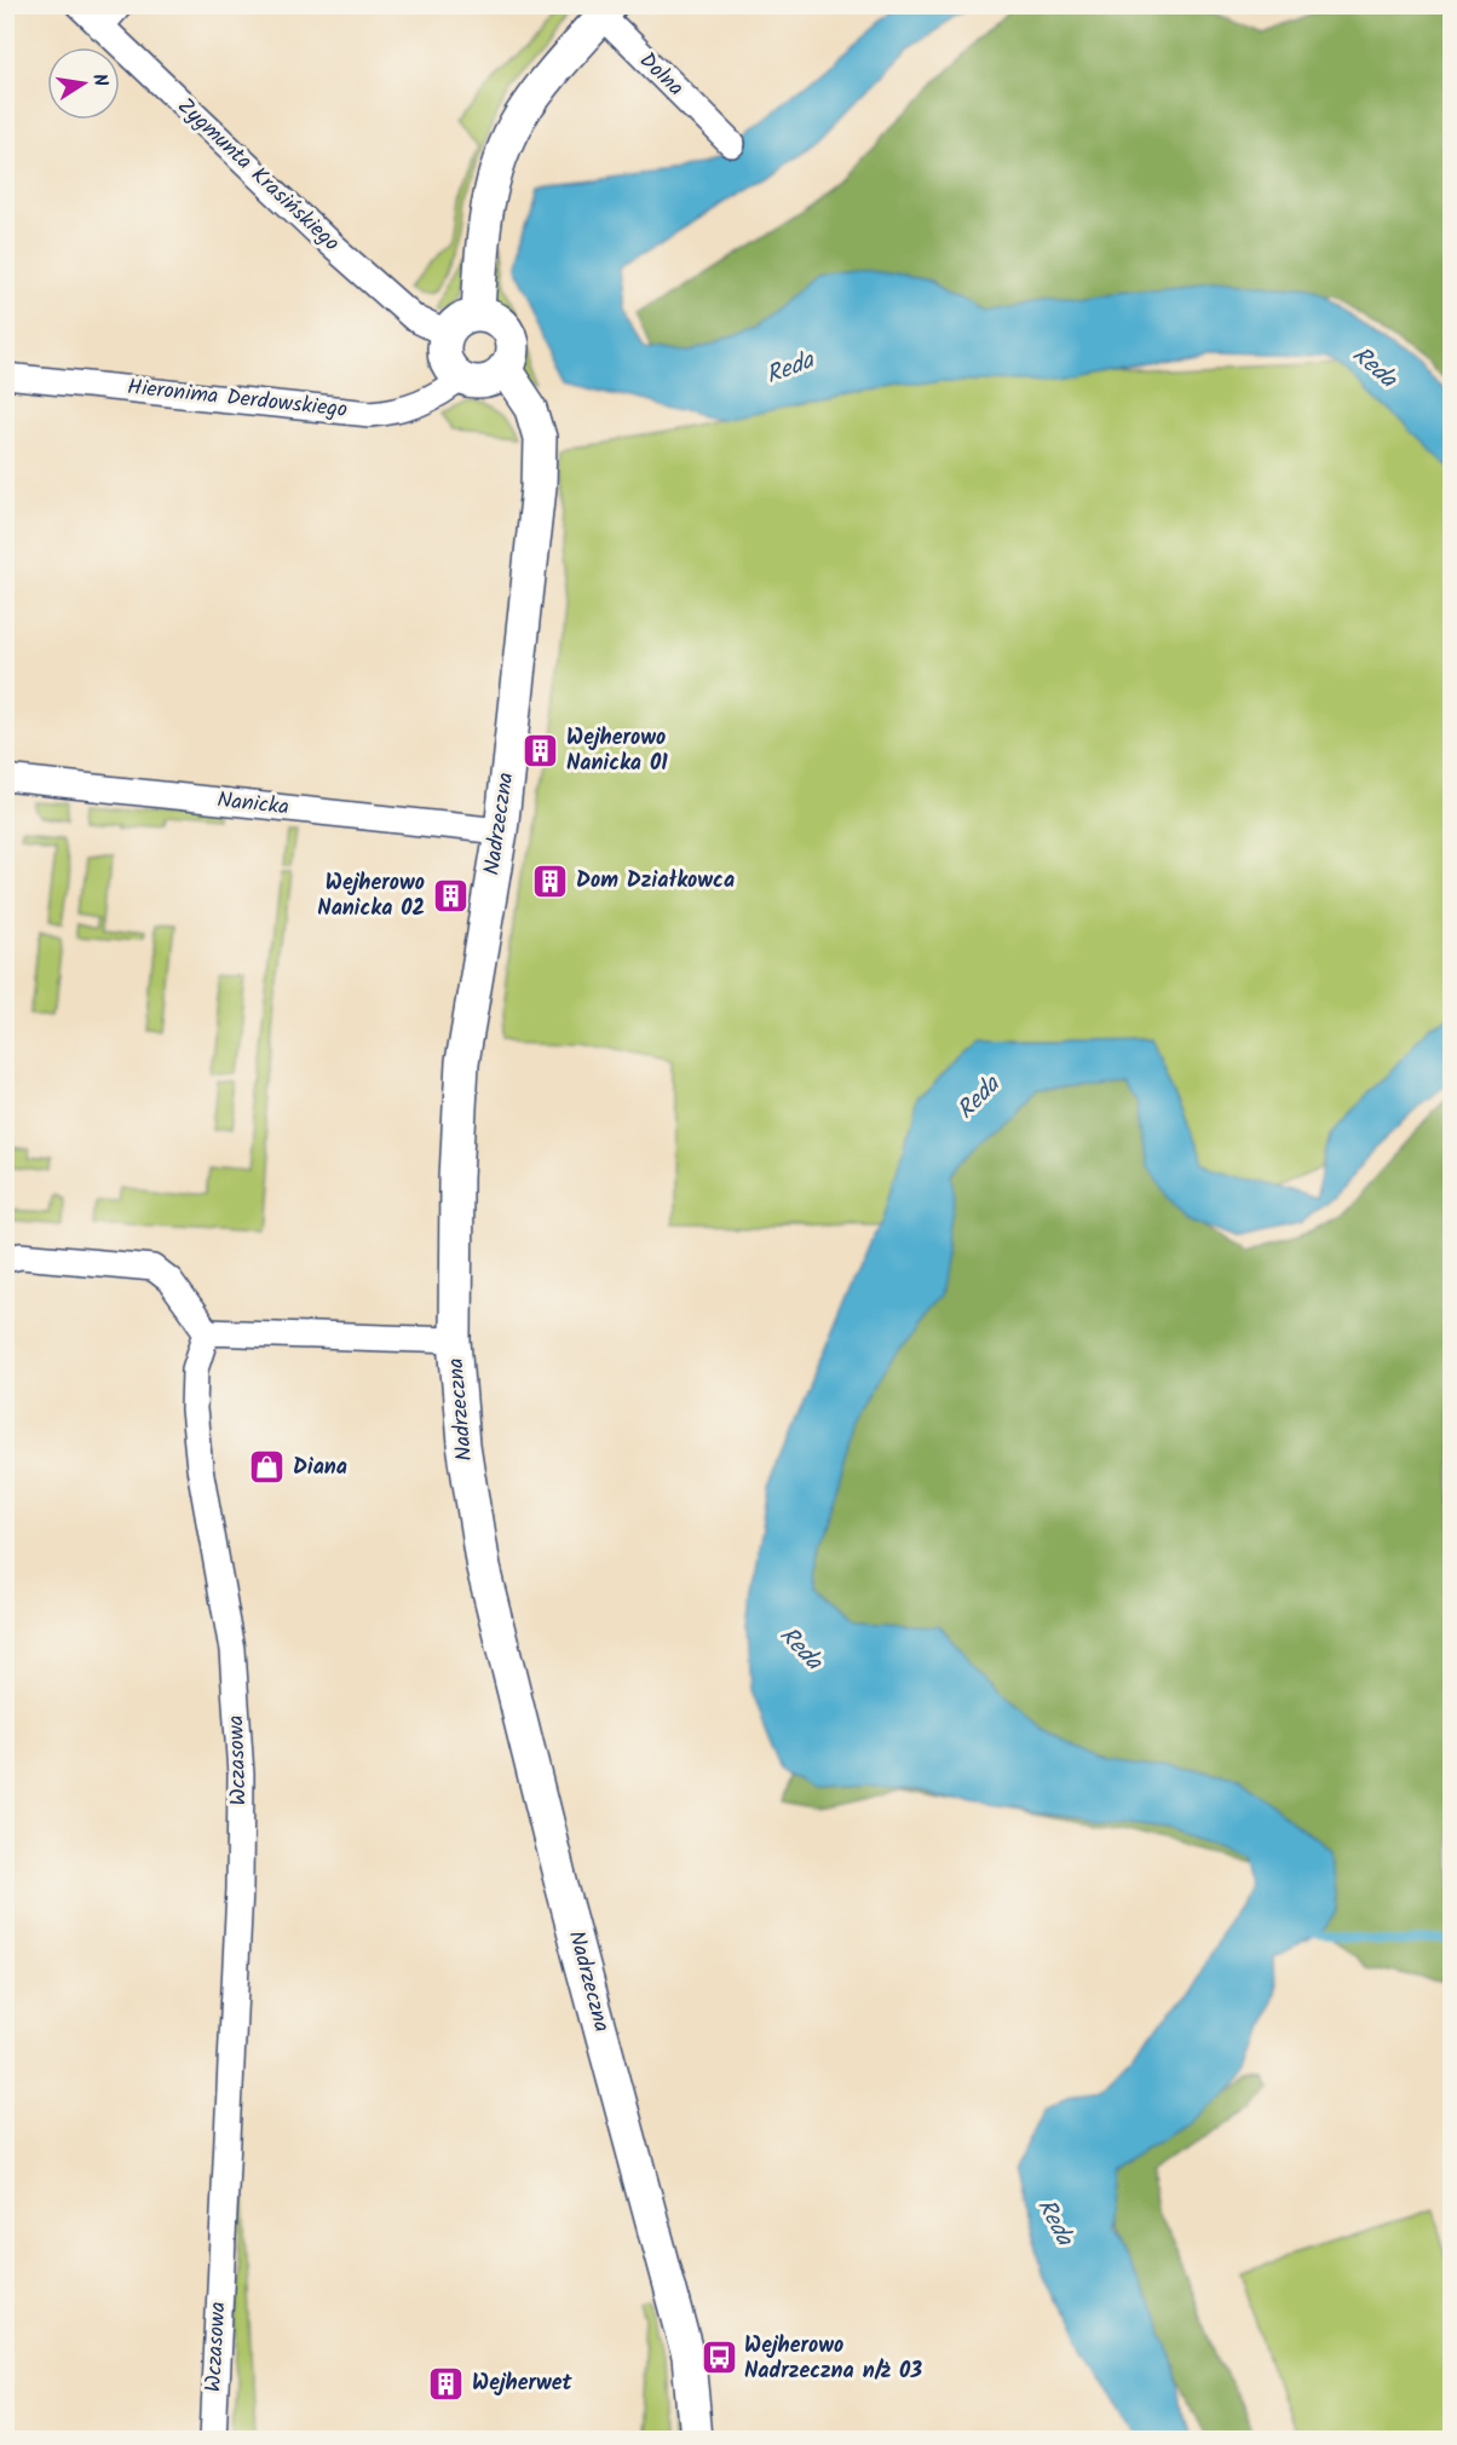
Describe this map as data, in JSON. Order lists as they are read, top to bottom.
{
  "streets": {
    "main road": ["Nadrzeczna"],
    "street": [
      "Dolna",
      "Zygmunta Krasińskiego",
      "Hieronima Derdowskiego",
      "Nanicka",
      "Wczasowa"
    ]
  },
  "crossings": [
    ["Zygmunta Krasińskiego", "Hieronima Derdowskiego"],
    ["Zygmunta Krasińskiego", "Nadrzeczna"],
    ["Hieronima Derdowskiego", "Nadrzeczna"],
    ["Nanicka", "Nadrzeczna"]
  ],
  "water": ["Reda"],
  "places": {
    "building": [
      "Wejherowo Nanicka 01",
      "Dom Działkowca",
      "Wejherowo Nanicka 02",
      "Wejherwet"
    ],
    "shop": ["Diana"],
    "bus stop": ["Wejherowo Nadrzeczna n/ż 03"]
  },
  "north": "right"
}
